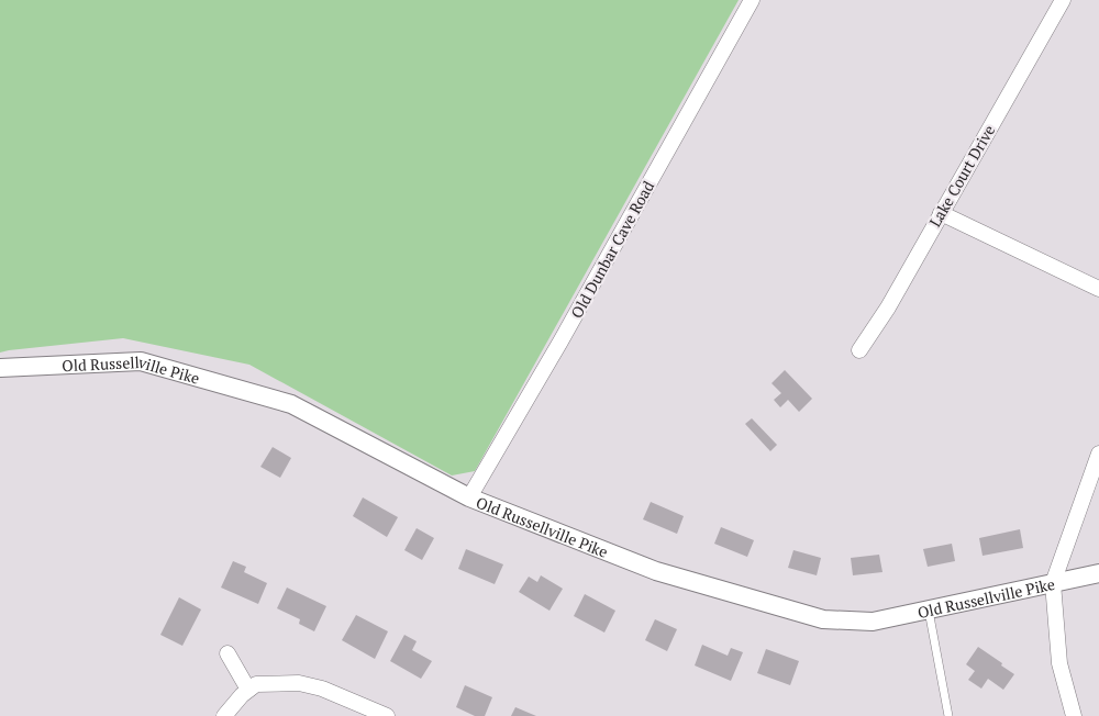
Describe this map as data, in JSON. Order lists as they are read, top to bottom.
{
  "streets": {
    "street": ["Lake Court Drive", "Old Dunbar Cave Road", "Old Russellville Pike"]
  },
  "crossings": [
    ["Old Dunbar Cave Road", "Old Russellville Pike"]
  ]
}
